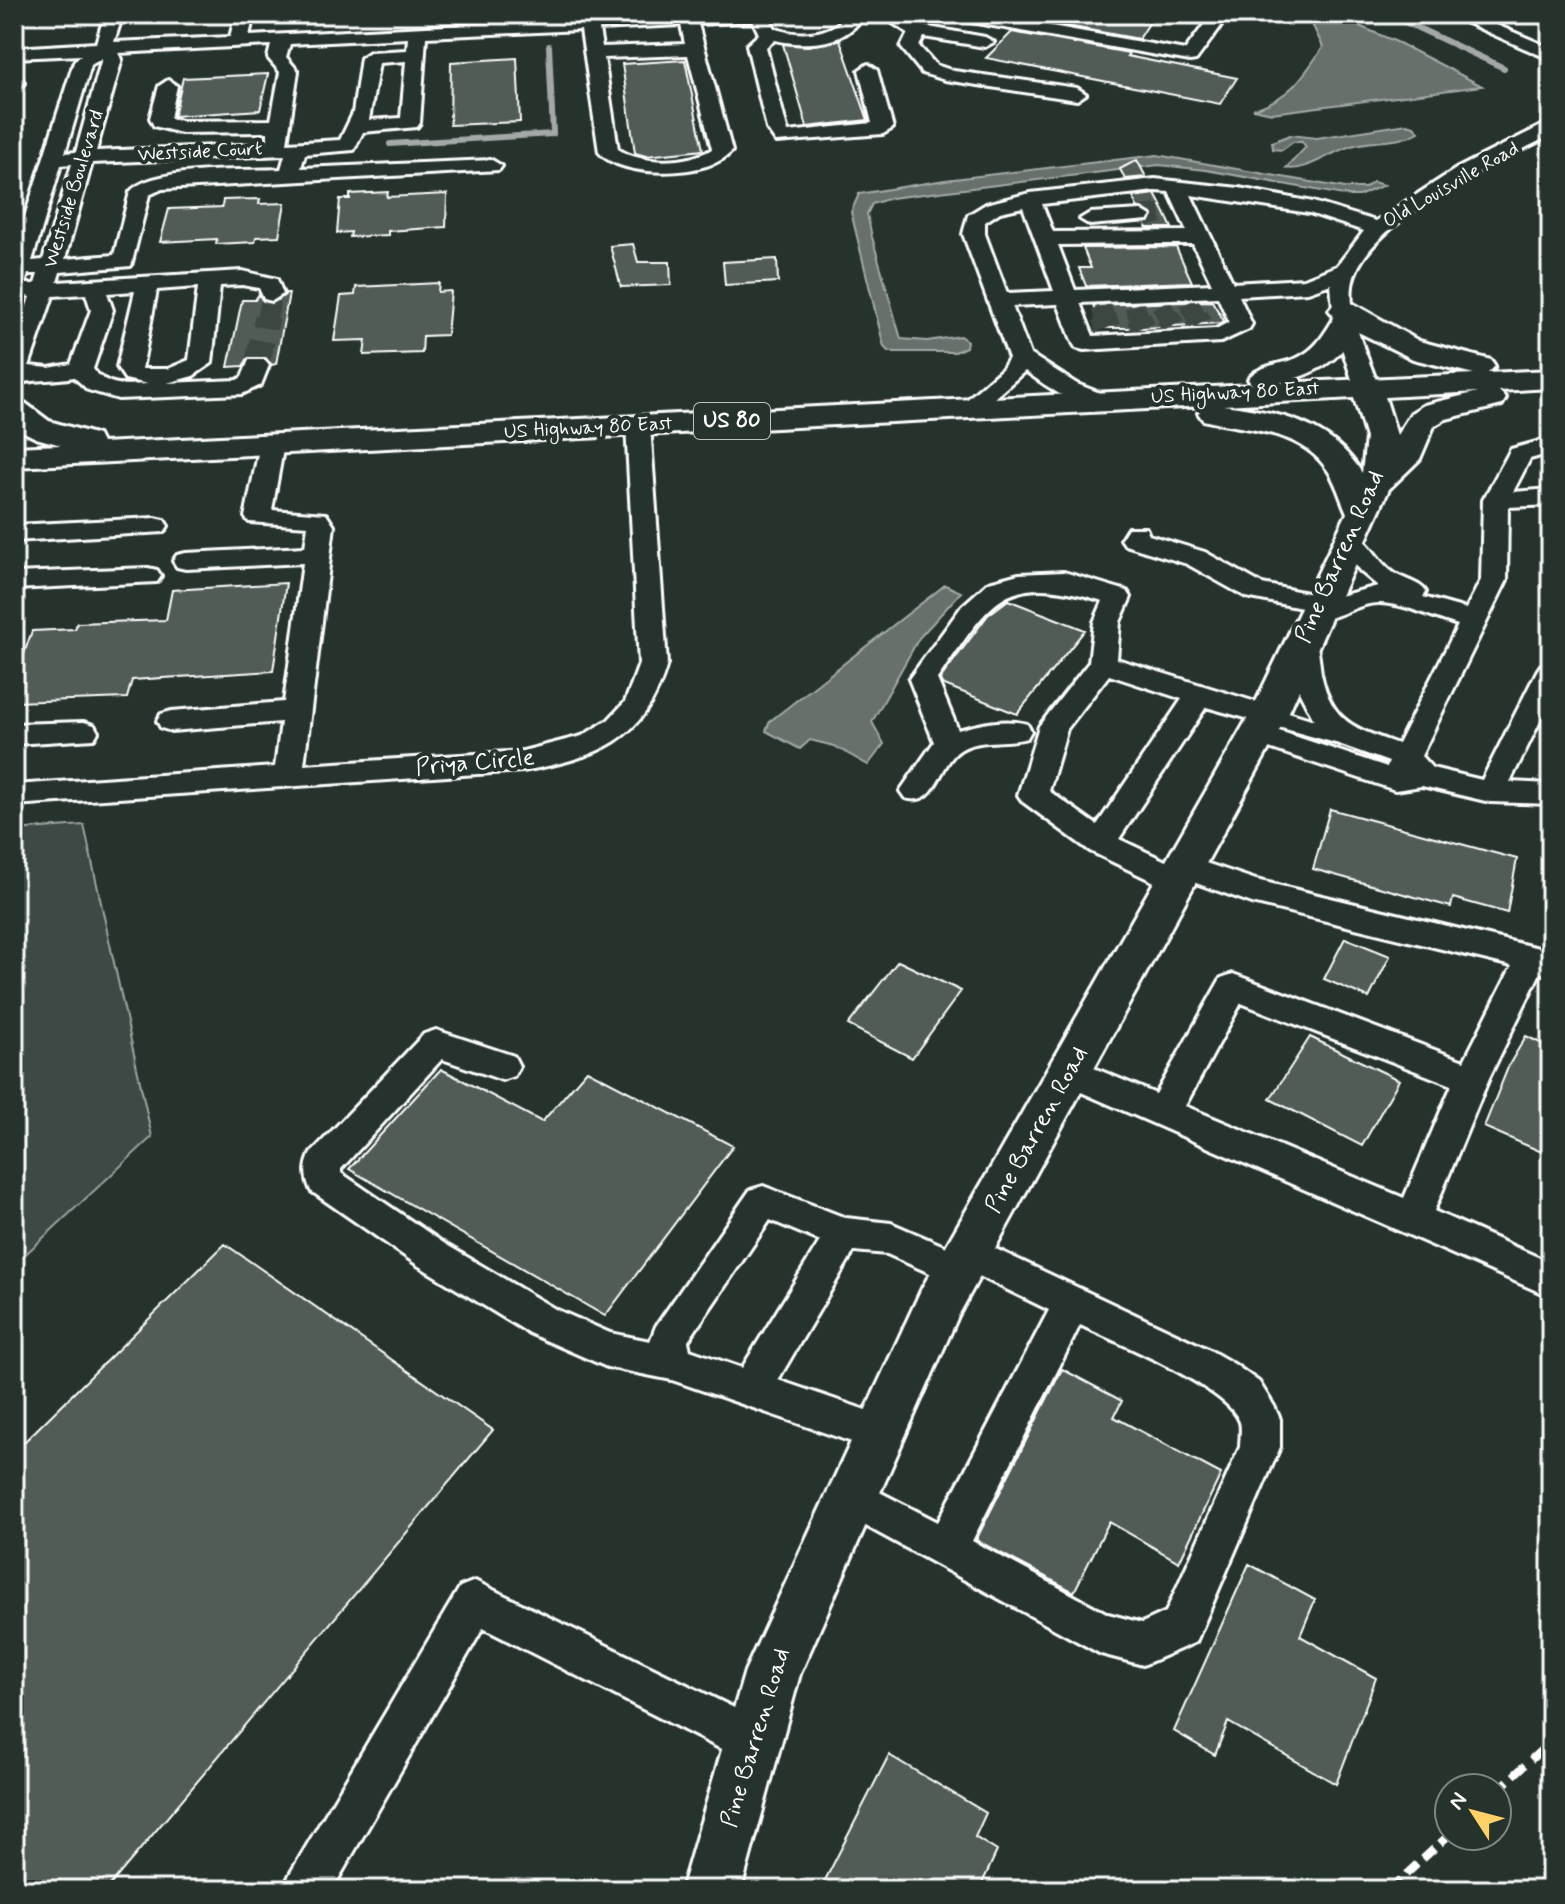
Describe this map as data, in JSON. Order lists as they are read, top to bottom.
{
  "streets": {
    "main road": ["US Highway 80 East", "US 80", "Pine Barren Road"],
    "street": [
      "Westside Court",
      "Old Louisville Road",
      "Westside Boulevard",
      "Priya Circle"
    ]
  },
  "crossings": [
    ["Westside Court", "Westside Boulevard"],
    ["US Highway 80 East", "Pine Barren Road"],
    ["US Highway 80 East", "Priya Circle"]
  ],
  "north": "top left"
}
